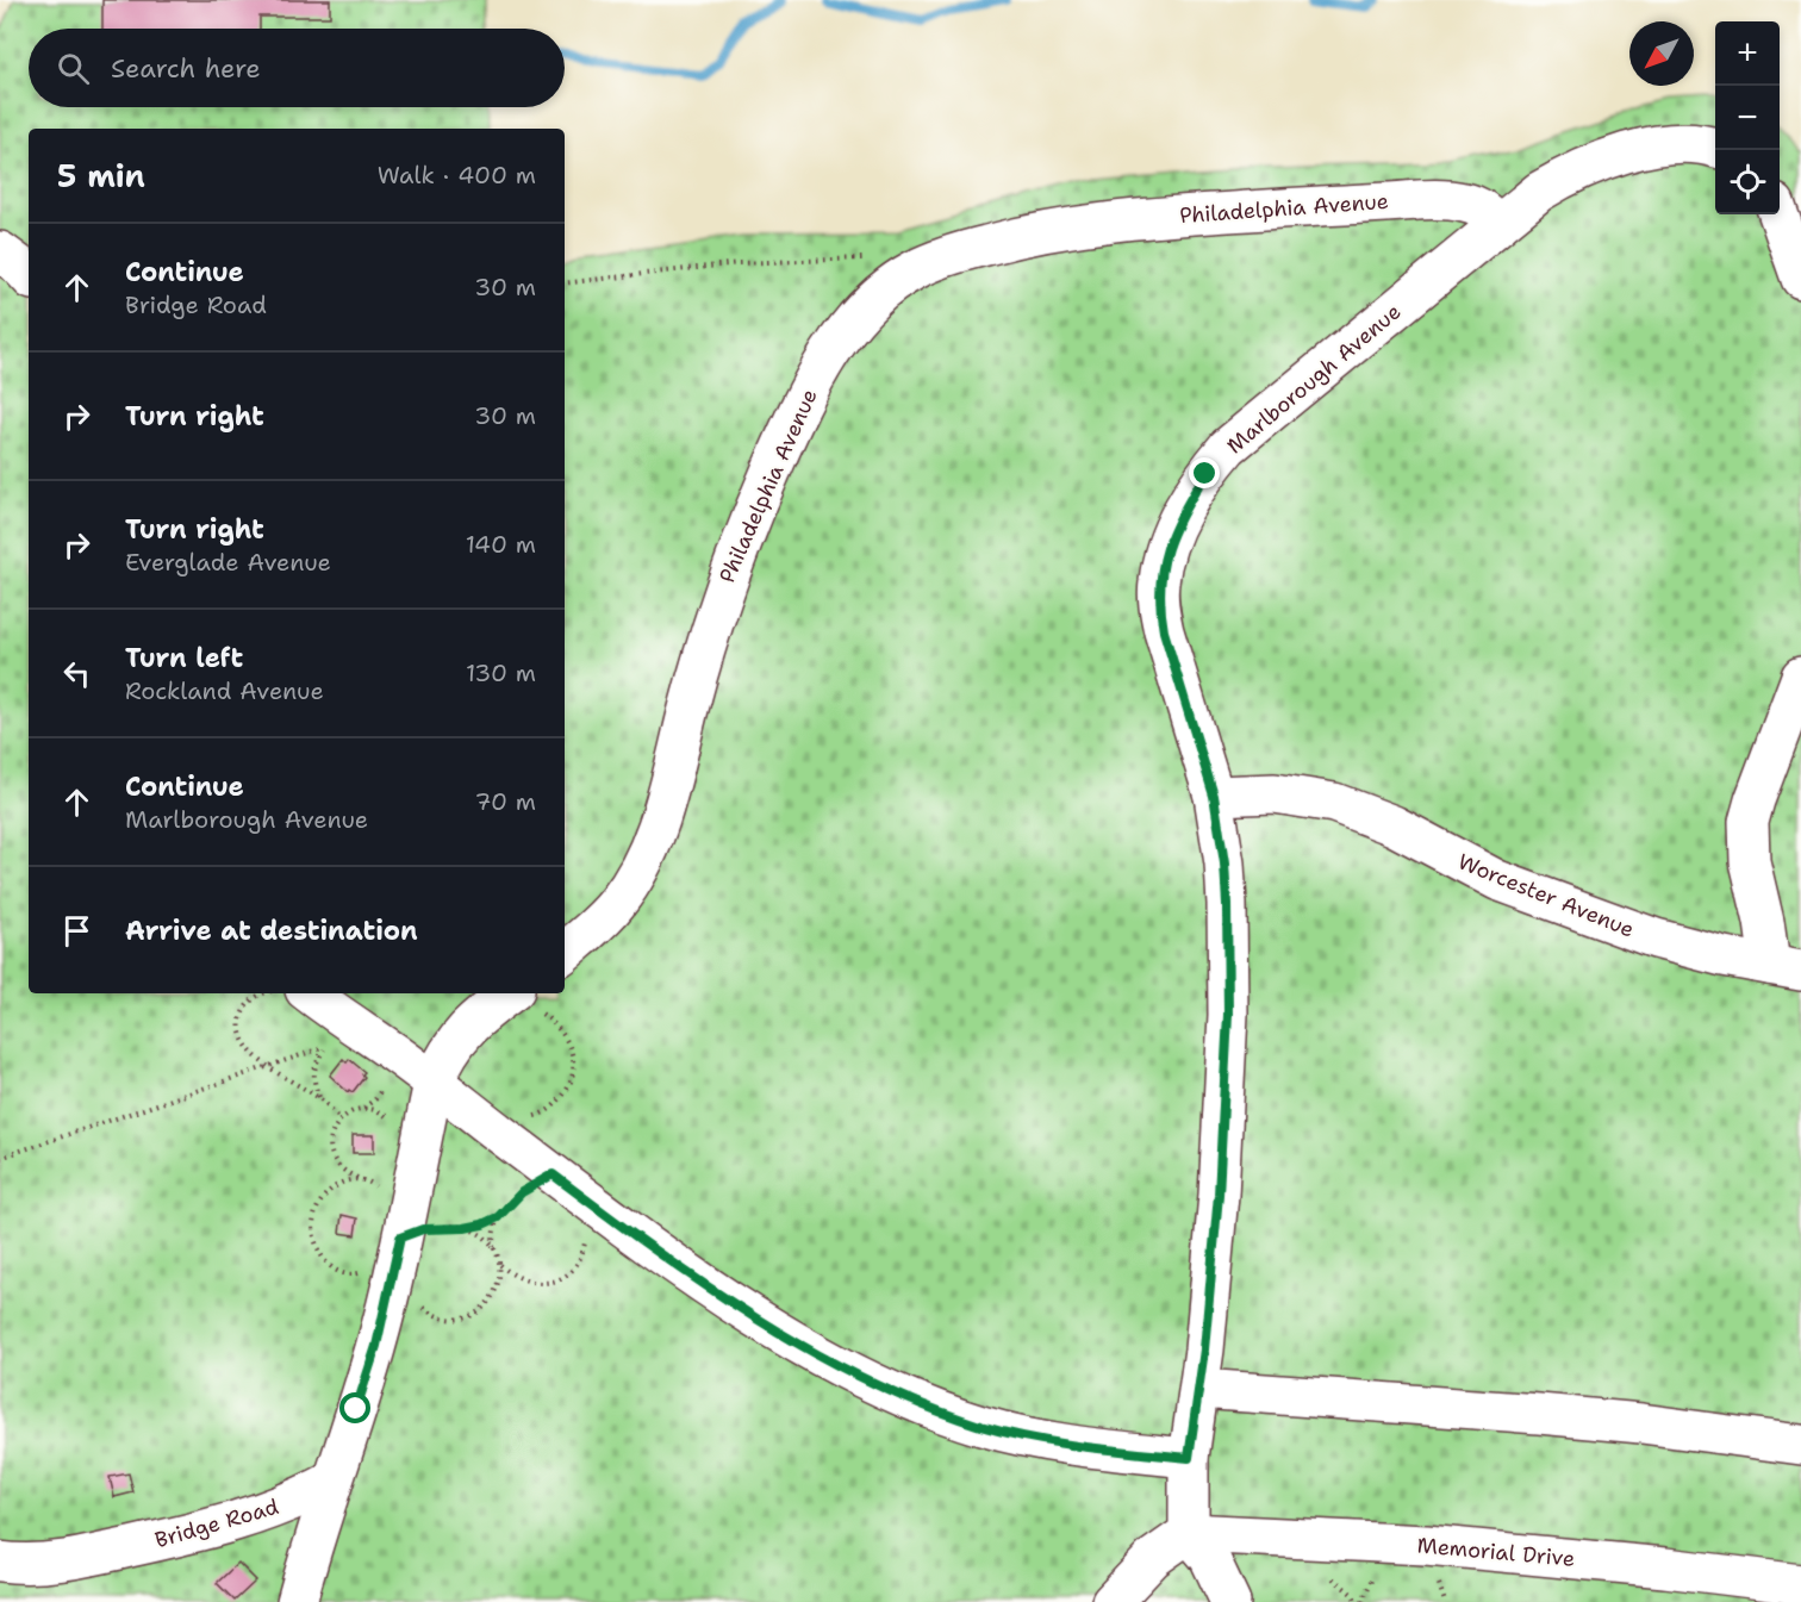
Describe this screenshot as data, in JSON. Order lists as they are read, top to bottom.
{
  "streets": {
    "lane": [
      "Philadelphia Avenue",
      "Marlborough Avenue",
      "Worcester Avenue",
      "Bridge Road",
      "Memorial Drive"
    ]
  },
  "crossings": [
    ["Philadelphia Avenue", "Marlborough Avenue"],
    ["Marlborough Avenue", "Worcester Avenue"]
  ],
  "north": "bottom left",
  "page": {
    "map_buttons": ["+", "−"],
    "search": "Search here",
    "heading": ["5 min", "Walk · 400 m"],
    "list": [
      ["Continue", "Bridge Road", "30 m"],
      ["Turn right", "30 m"],
      ["Turn right", "Everglade Avenue", "140 m"],
      ["Turn left", "Rockland Avenue", "130 m"],
      ["Continue", "Marlborough Avenue", "70 m"],
      "Arrive at destination"
    ]
  }
}
